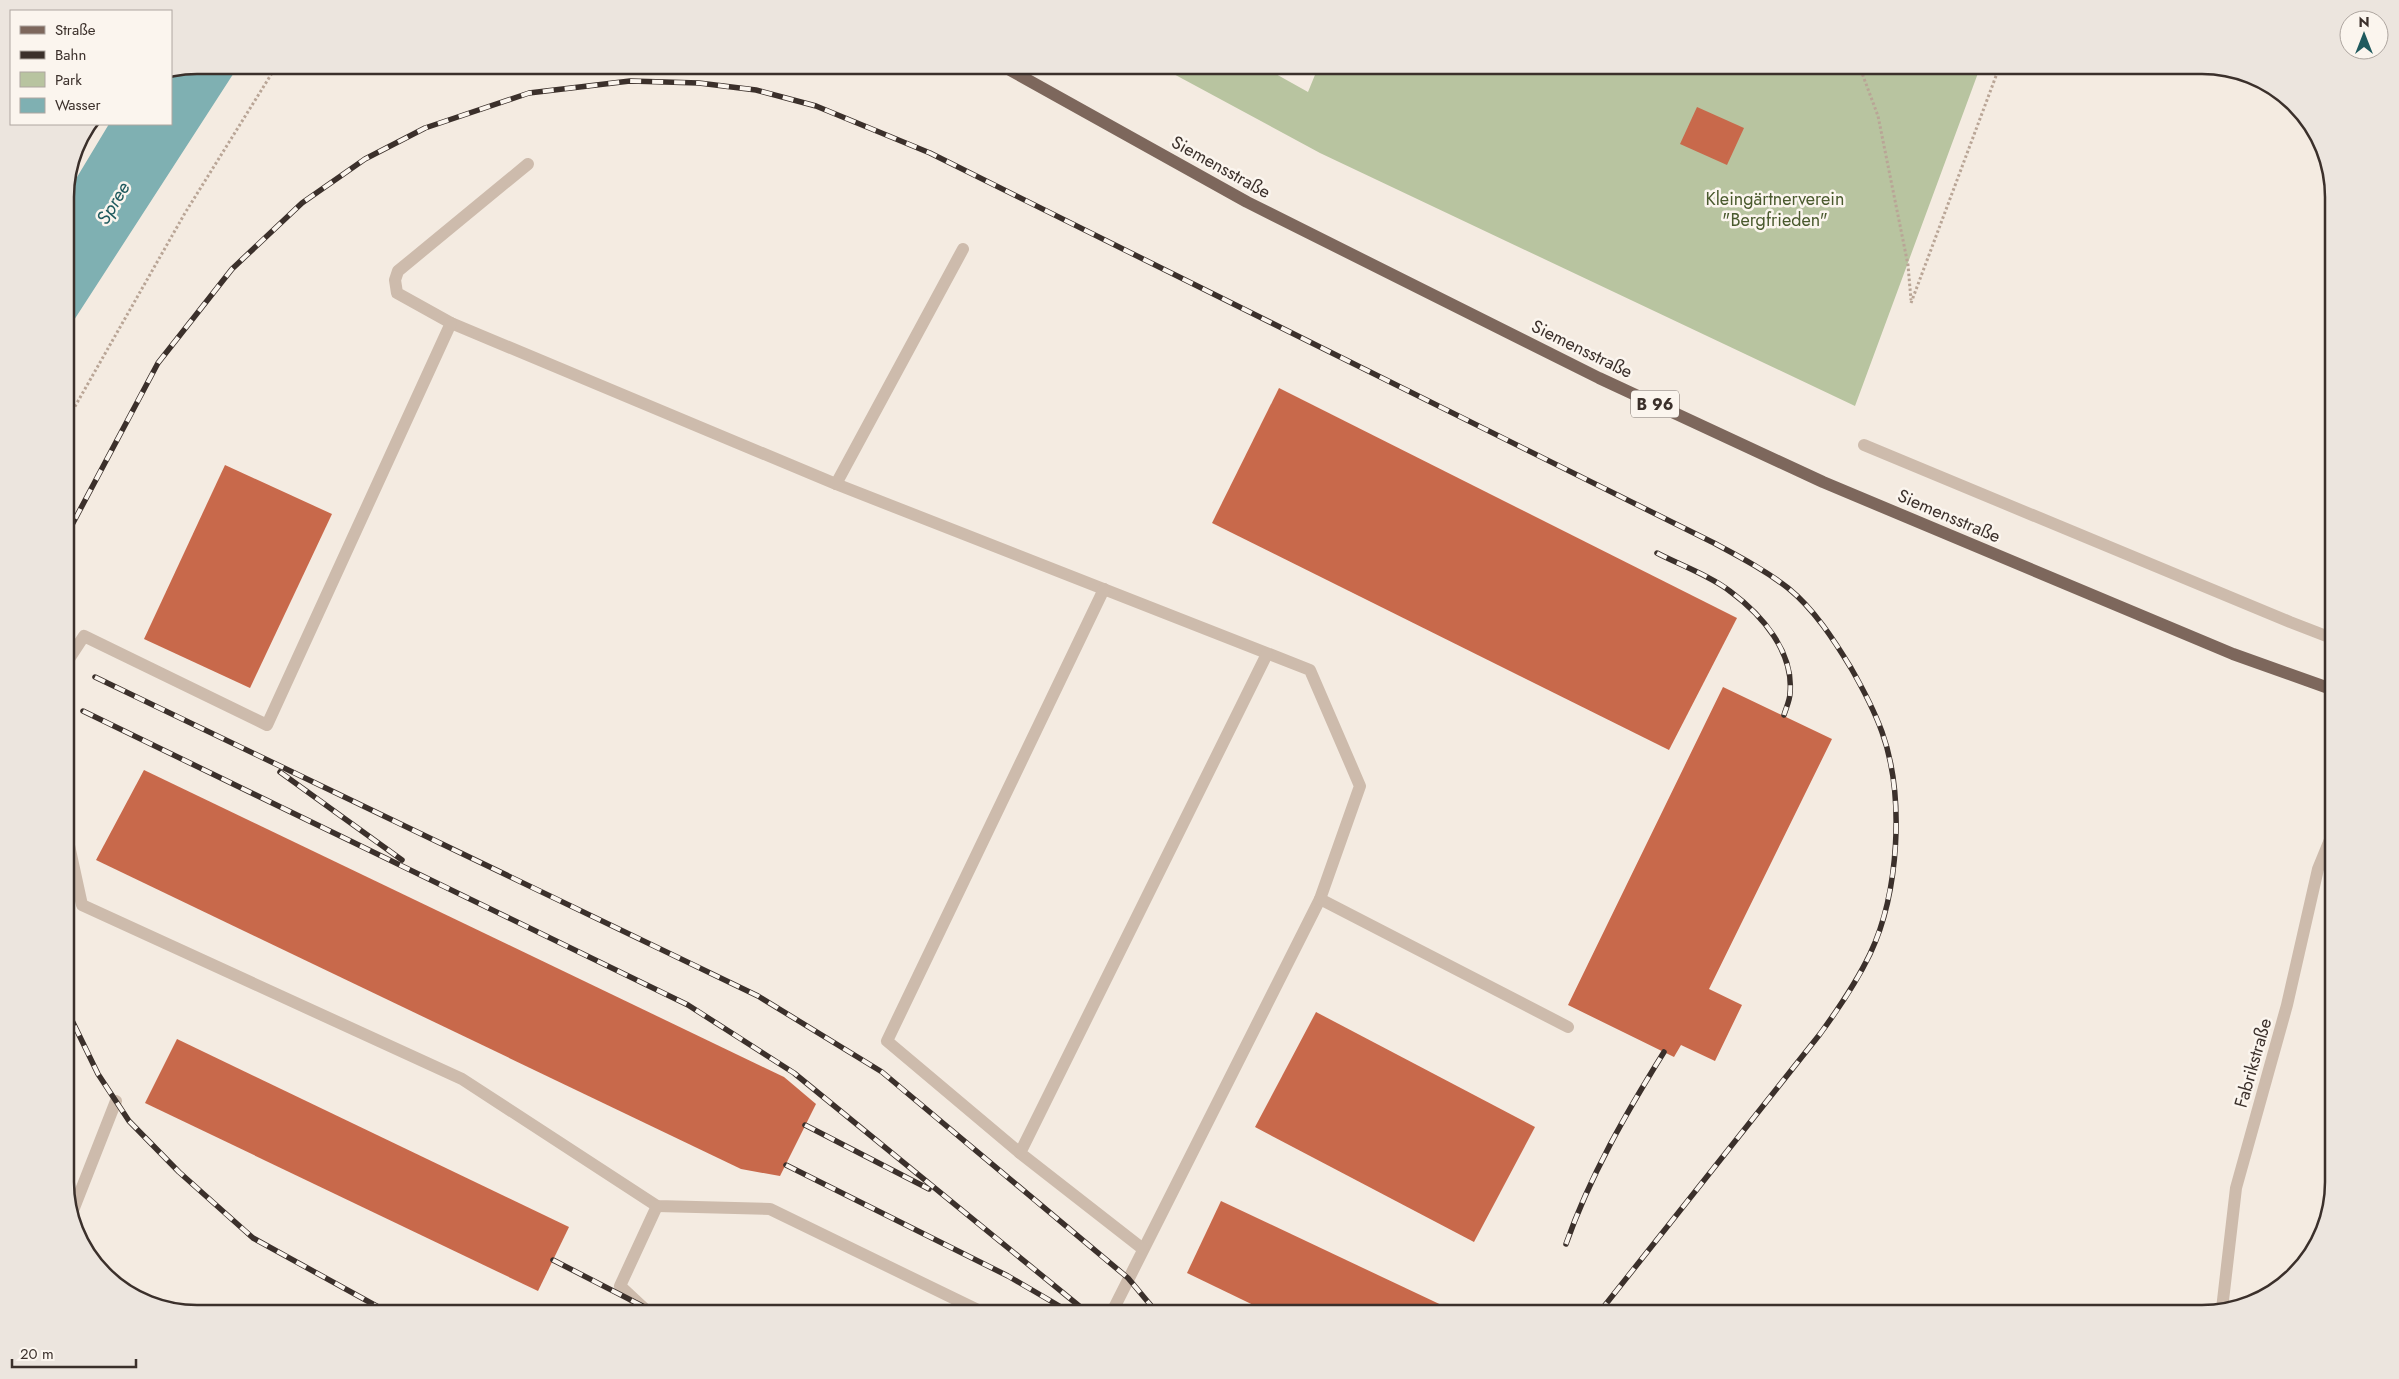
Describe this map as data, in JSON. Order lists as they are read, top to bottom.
{
  "streets": {
    "main road": ["Siemensstraße", "B 96"],
    "lane": ["Fabrikstraße"]
  },
  "water": ["Spree"],
  "parks": ["Kleingärtnerverein \"Bergfrieden\""],
  "legend": [
    "Straße",
    "Bahn",
    "Park",
    "Wasser"
  ],
  "scale_bar": "20 m",
  "north": "top"
}
